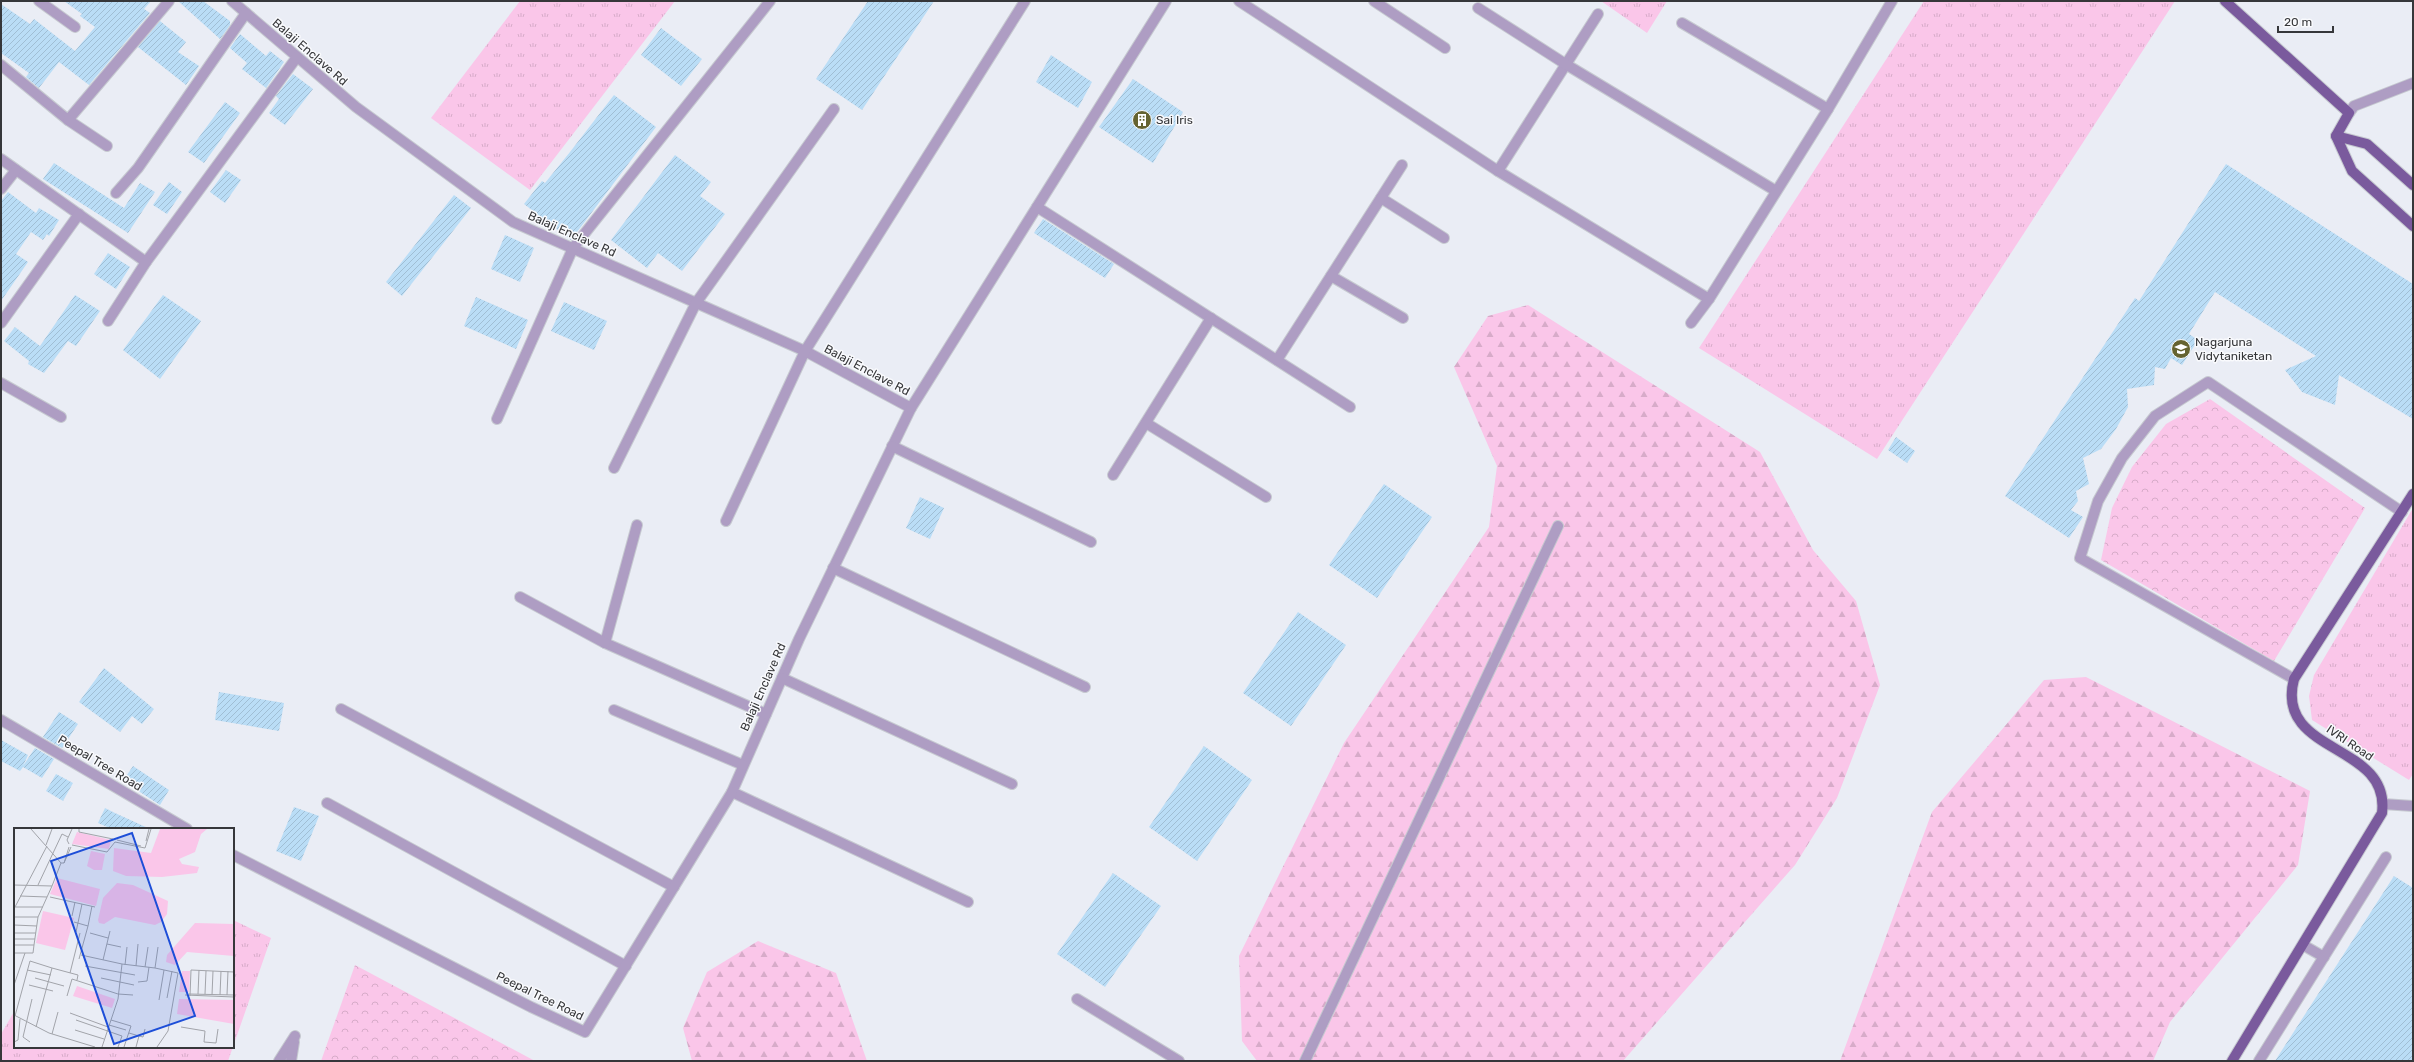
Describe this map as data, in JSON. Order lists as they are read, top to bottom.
{
  "streets": {
    "main road": ["IVRI Road"],
    "street": ["Balaji Enclave Rd", "Peepal Tree Road"]
  },
  "crossings": [
    ["Balaji Enclave Rd", "Peepal Tree Road"]
  ],
  "places": {
    "building": ["Sai Iris"],
    "school or university": ["Nagarjuna Vidytaniketan"]
  },
  "scale_bar": "20 m"
}
